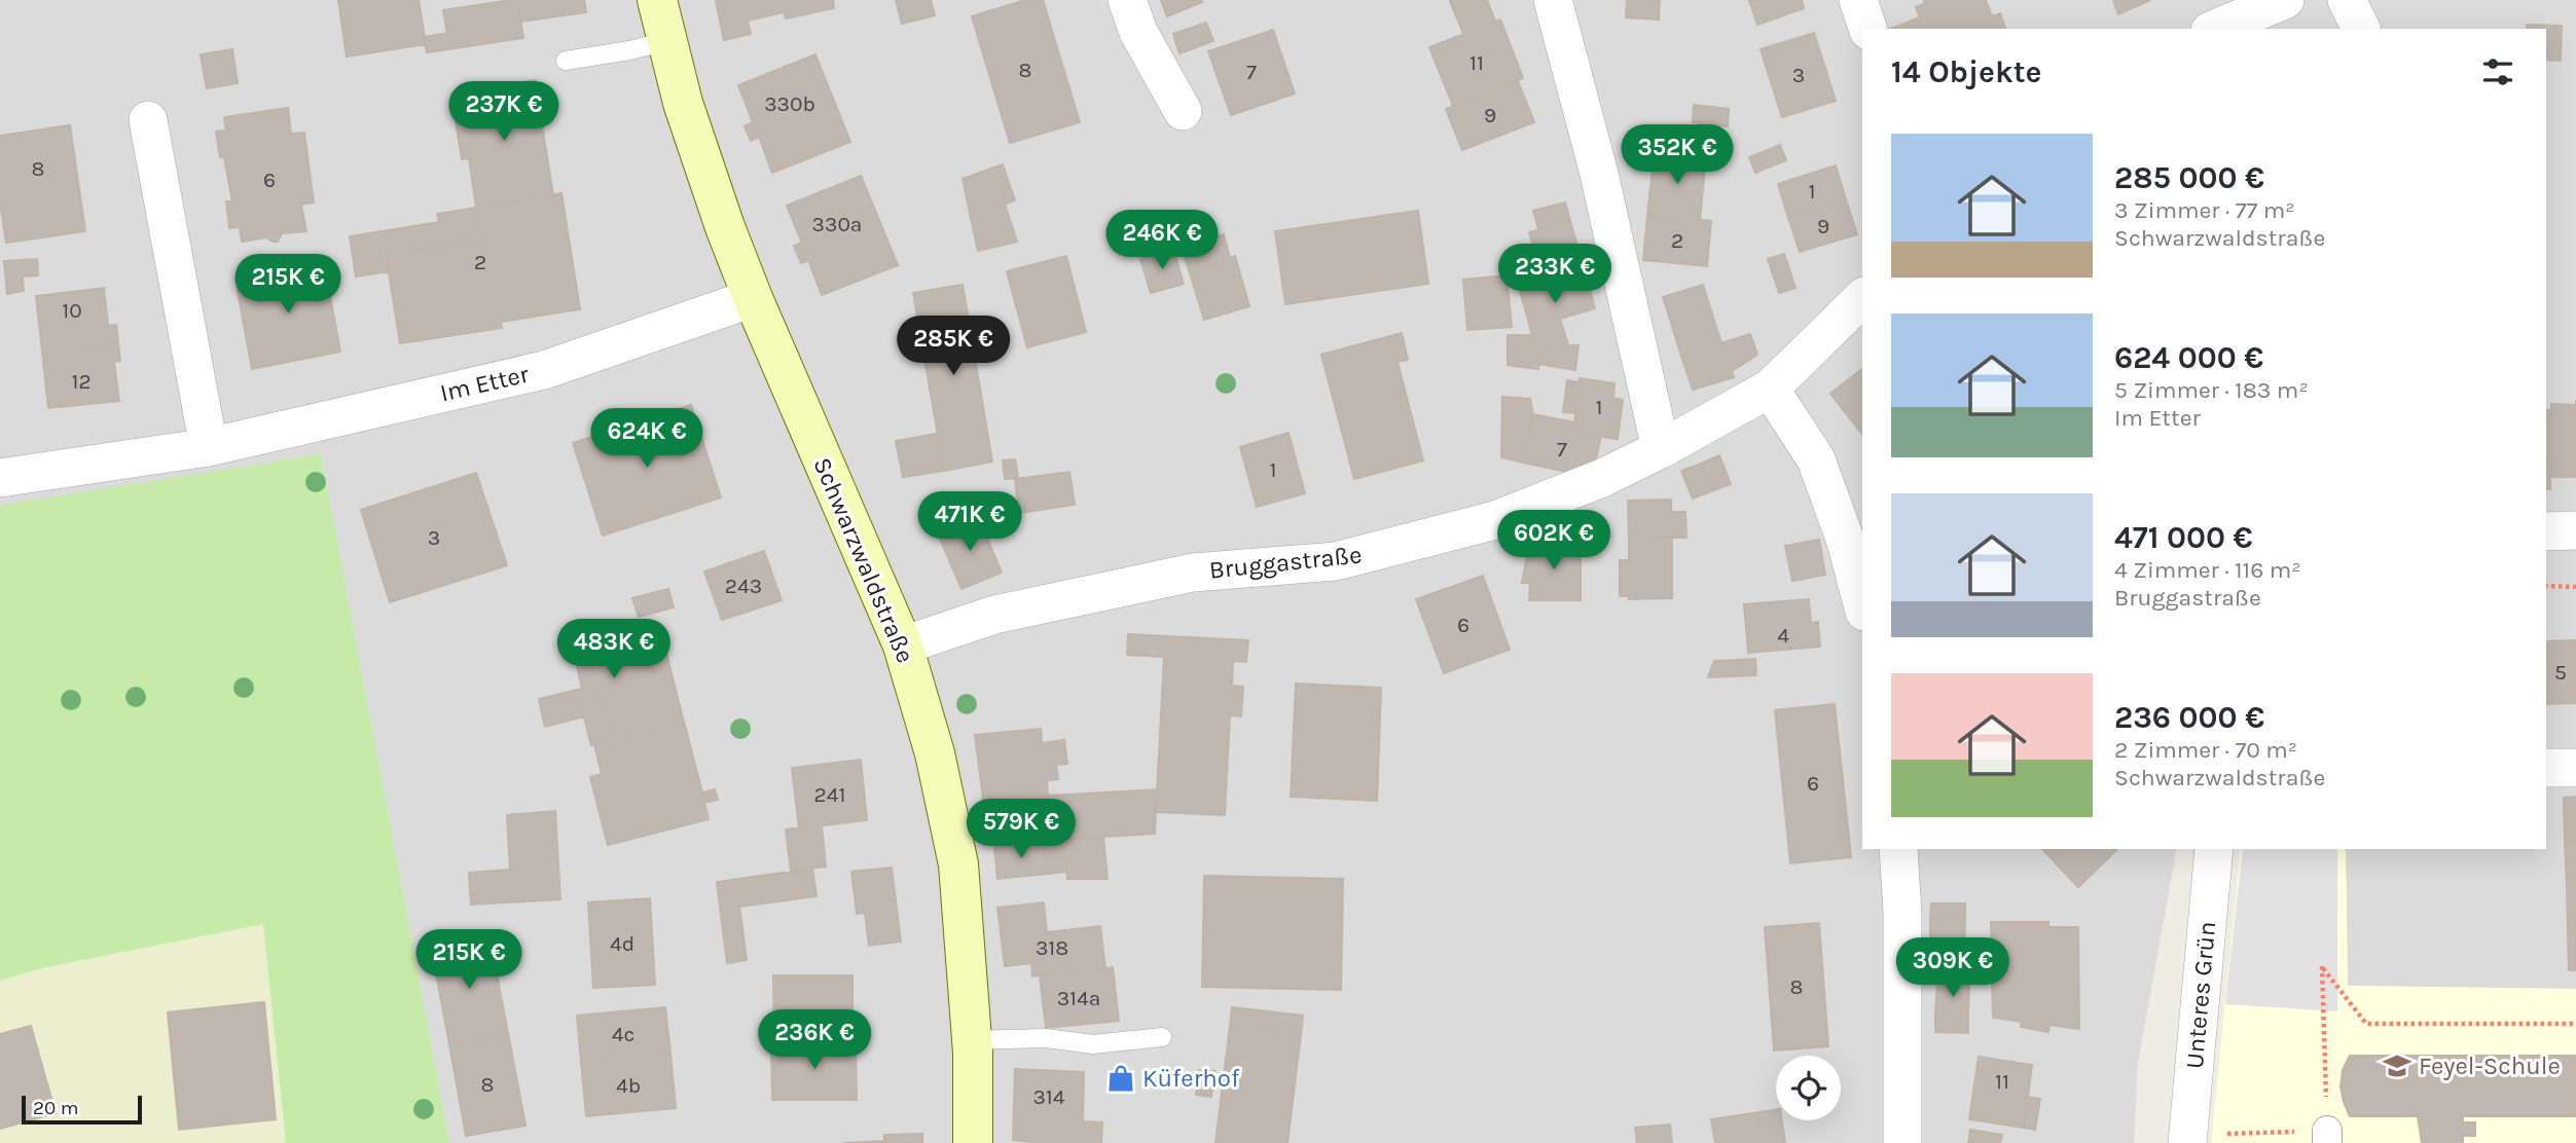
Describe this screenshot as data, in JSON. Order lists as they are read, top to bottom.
{
  "streets": {
    "main road": ["Schwarzwaldstraße"],
    "street": ["Im Etter", "Bruggastraße", "Unteres Grün"]
  },
  "crossings": [
    ["Im Etter", "Schwarzwaldstraße"],
    ["Schwarzwaldstraße", "Bruggastraße"]
  ],
  "places": {
    "school or university": ["Feyel-Schule"],
    "shop": ["Küferhof"]
  },
  "house_numbers": [
    "11",
    "8",
    "7",
    "3",
    "330b",
    "9",
    "8",
    "6",
    "1",
    "330a",
    "9",
    "2",
    "2",
    "10",
    "12",
    "1",
    "7",
    "1",
    "3",
    "243",
    "6",
    "4",
    "5",
    "6",
    "241",
    "4d",
    "318",
    "8",
    "314a",
    "4c",
    "11",
    "8",
    "4b",
    "314"
  ],
  "scale_bar": "20 m",
  "page": {
    "heading": "14 Objekte",
    "price": [
      "237K €",
      "352K €",
      "246K €",
      "233K €",
      "215K €",
      "285K €",
      "624K €",
      "471K €",
      "602K €",
      "483K €",
      "579K €",
      "215K €",
      "309K €",
      "236K €"
    ],
    "list": [
      {
        "name": "285 000 €",
        "note": "3 Zimmer · 77 m² · Schwarzwaldstraße"
      },
      {
        "name": "624 000 €",
        "note": "5 Zimmer · 183 m² · Im Etter"
      },
      {
        "name": "471 000 €",
        "note": "4 Zimmer · 116 m² · Bruggastraße"
      },
      {
        "name": "236 000 €",
        "note": "2 Zimmer · 70 m² · Schwarzwaldstraße"
      }
    ],
    "scale": "20 m"
  }
}
